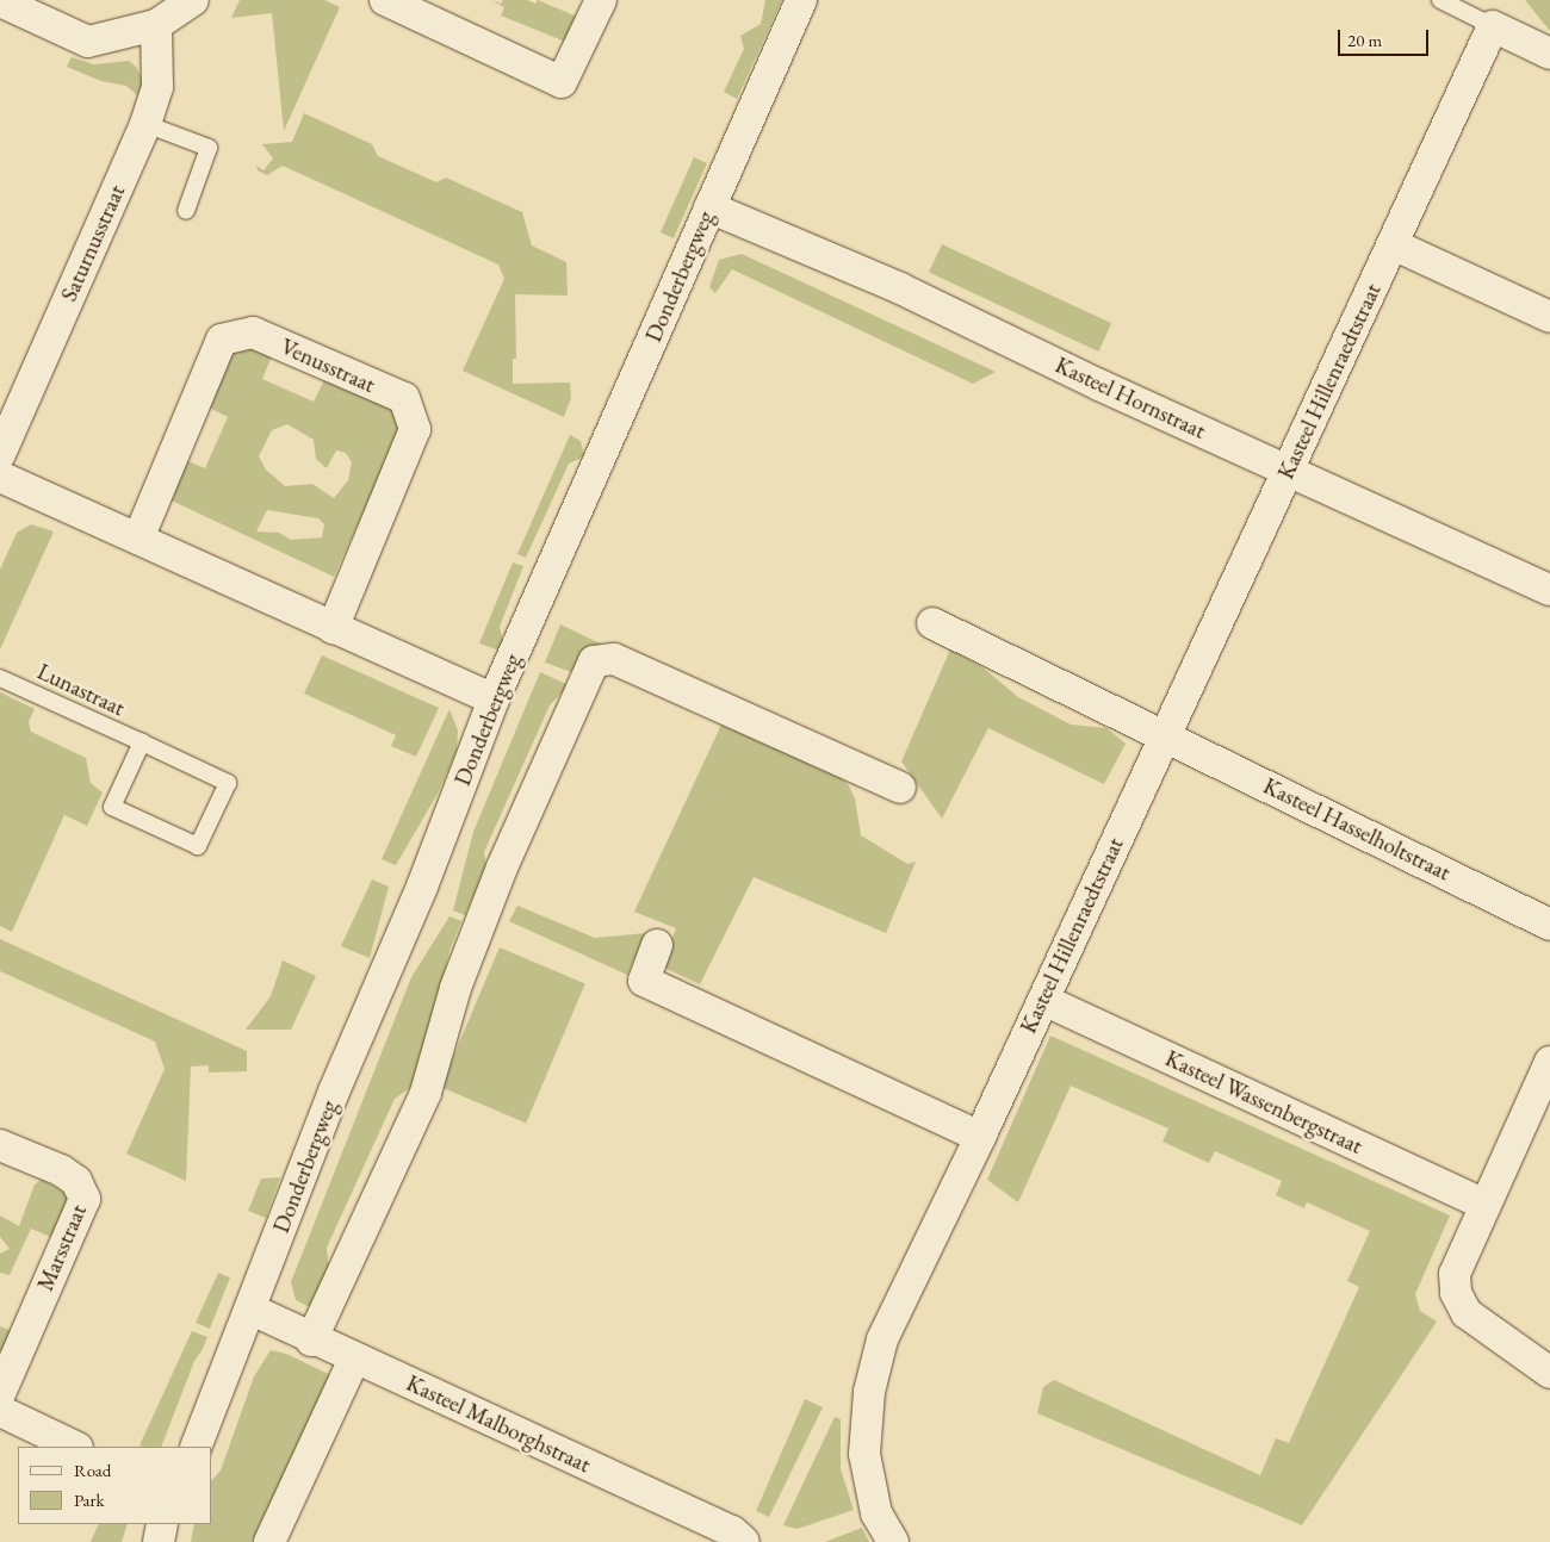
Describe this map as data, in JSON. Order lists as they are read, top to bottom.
{
  "streets": {
    "street": [
      "Saturnusstraat",
      "Donderbergweg",
      "Venusstraat",
      "Kasteel Hillenraedtstraat",
      "Kasteel Hornstraat",
      "Kasteel Hasselholtstraat",
      "Kasteel Wassenbergstraat",
      "Marsstraat",
      "Kasteel Malborghstraat"
    ],
    "lane": ["Lunastraat"]
  },
  "crossings": [
    ["Donderbergweg", "Kasteel Hornstraat"],
    ["Donderbergweg", "Kasteel Malborghstraat"],
    ["Kasteel Hillenraedtstraat", "Kasteel Hornstraat"],
    ["Kasteel Hillenraedtstraat", "Kasteel Hasselholtstraat"],
    ["Kasteel Hillenraedtstraat", "Kasteel Wassenbergstraat"]
  ],
  "legend": ["Road", "Park"],
  "scale_bar": "20 m"
}
